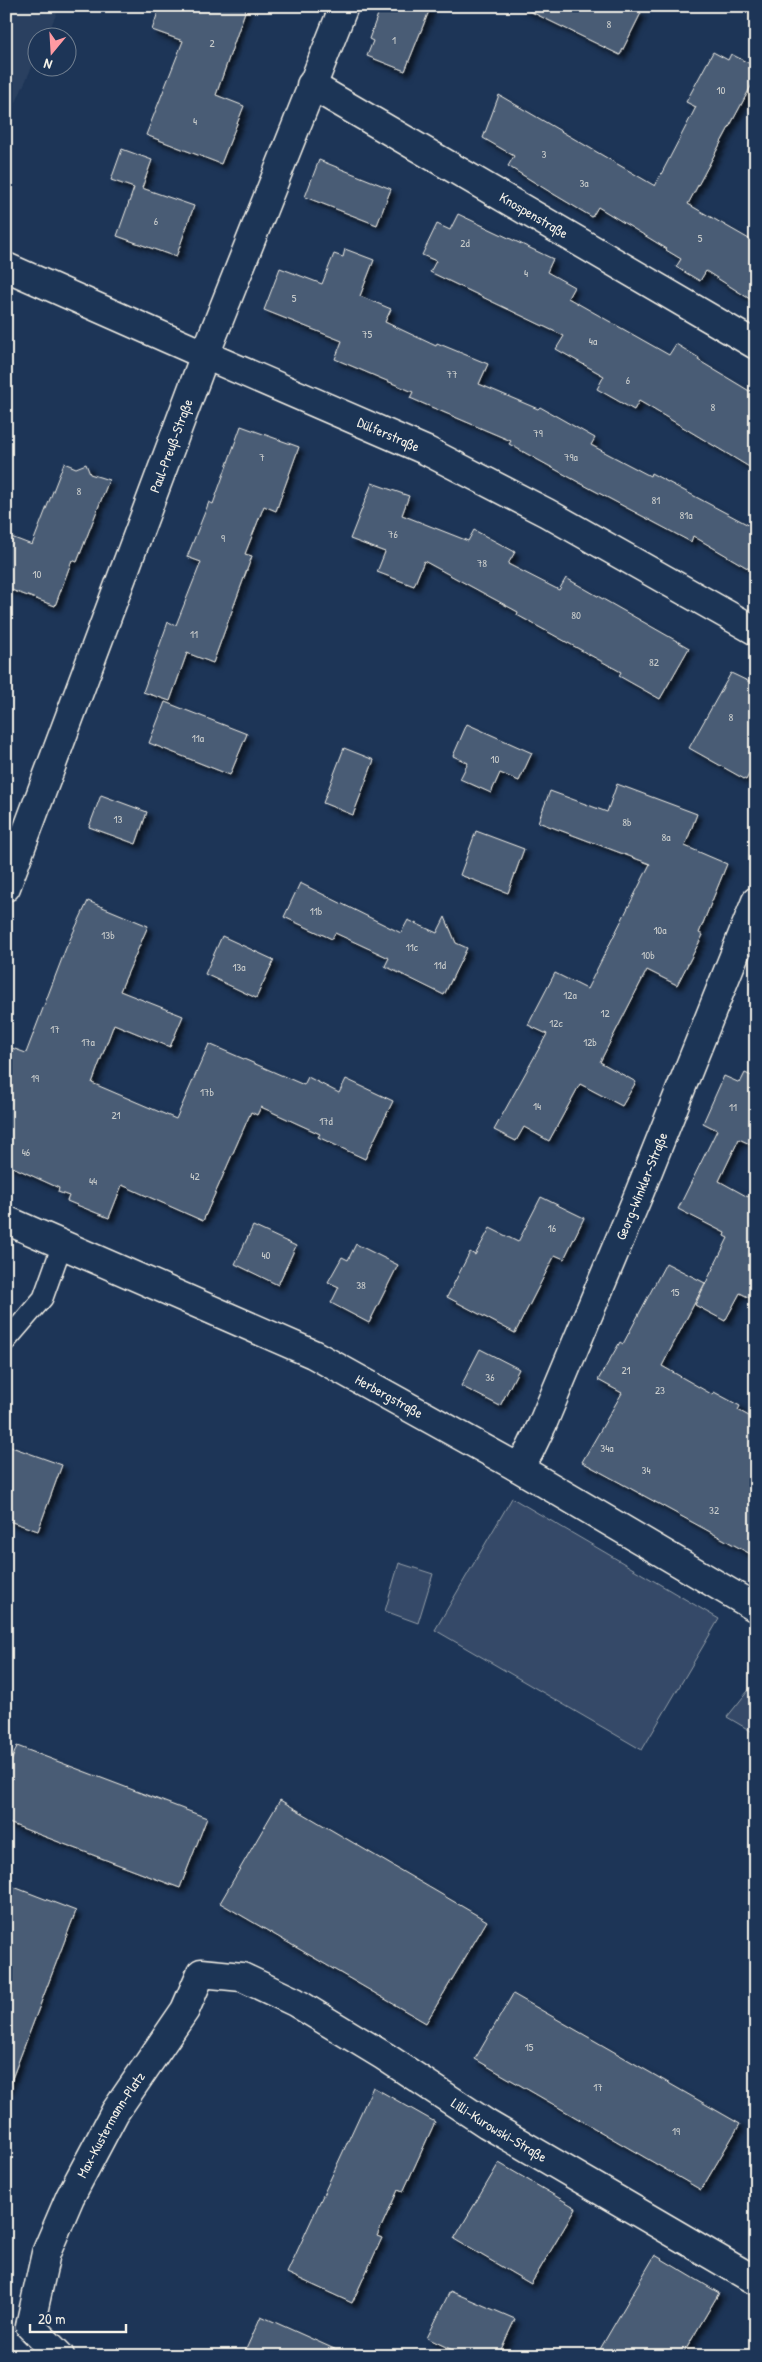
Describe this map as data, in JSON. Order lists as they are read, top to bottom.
{
  "streets": {
    "street": [
      "Knospenstraße",
      "Dülferstraße",
      "Paul-Preuß-Straße",
      "Georg-Winkler-Straße",
      "Herbergstraße",
      "Max-Kustermann-Platz",
      "Lilli-Kurowski-Straße"
    ]
  },
  "crossings": [
    ["Knospenstraße", "Paul-Preuß-Straße"],
    ["Dülferstraße", "Paul-Preuß-Straße"],
    ["Georg-Winkler-Straße", "Herbergstraße"],
    ["Max-Kustermann-Platz", "Lilli-Kurowski-Straße"]
  ],
  "house_numbers": [
    "8",
    "1",
    "2",
    "10",
    "4",
    "3",
    "3a",
    "6",
    "5",
    "2d",
    "4",
    "5",
    "75",
    "4a",
    "77",
    "6",
    "8",
    "79",
    "7",
    "79a",
    "8",
    "81",
    "81a",
    "76",
    "9",
    "78",
    "10",
    "80",
    "11",
    "82",
    "8",
    "11a",
    "10",
    "13",
    "8b",
    "8a",
    "11b",
    "10a",
    "13b",
    "11c",
    "10b",
    "11d",
    "13a",
    "12a",
    "12",
    "12c",
    "17",
    "17a",
    "12b",
    "19",
    "17b",
    "14",
    "11",
    "21",
    "17d",
    "46",
    "42",
    "44",
    "16",
    "40",
    "38",
    "15",
    "21",
    "36",
    "23",
    "34a",
    "34",
    "32",
    "15",
    "17",
    "19"
  ],
  "scale_bar": "20 m",
  "north": "bottom"
}
